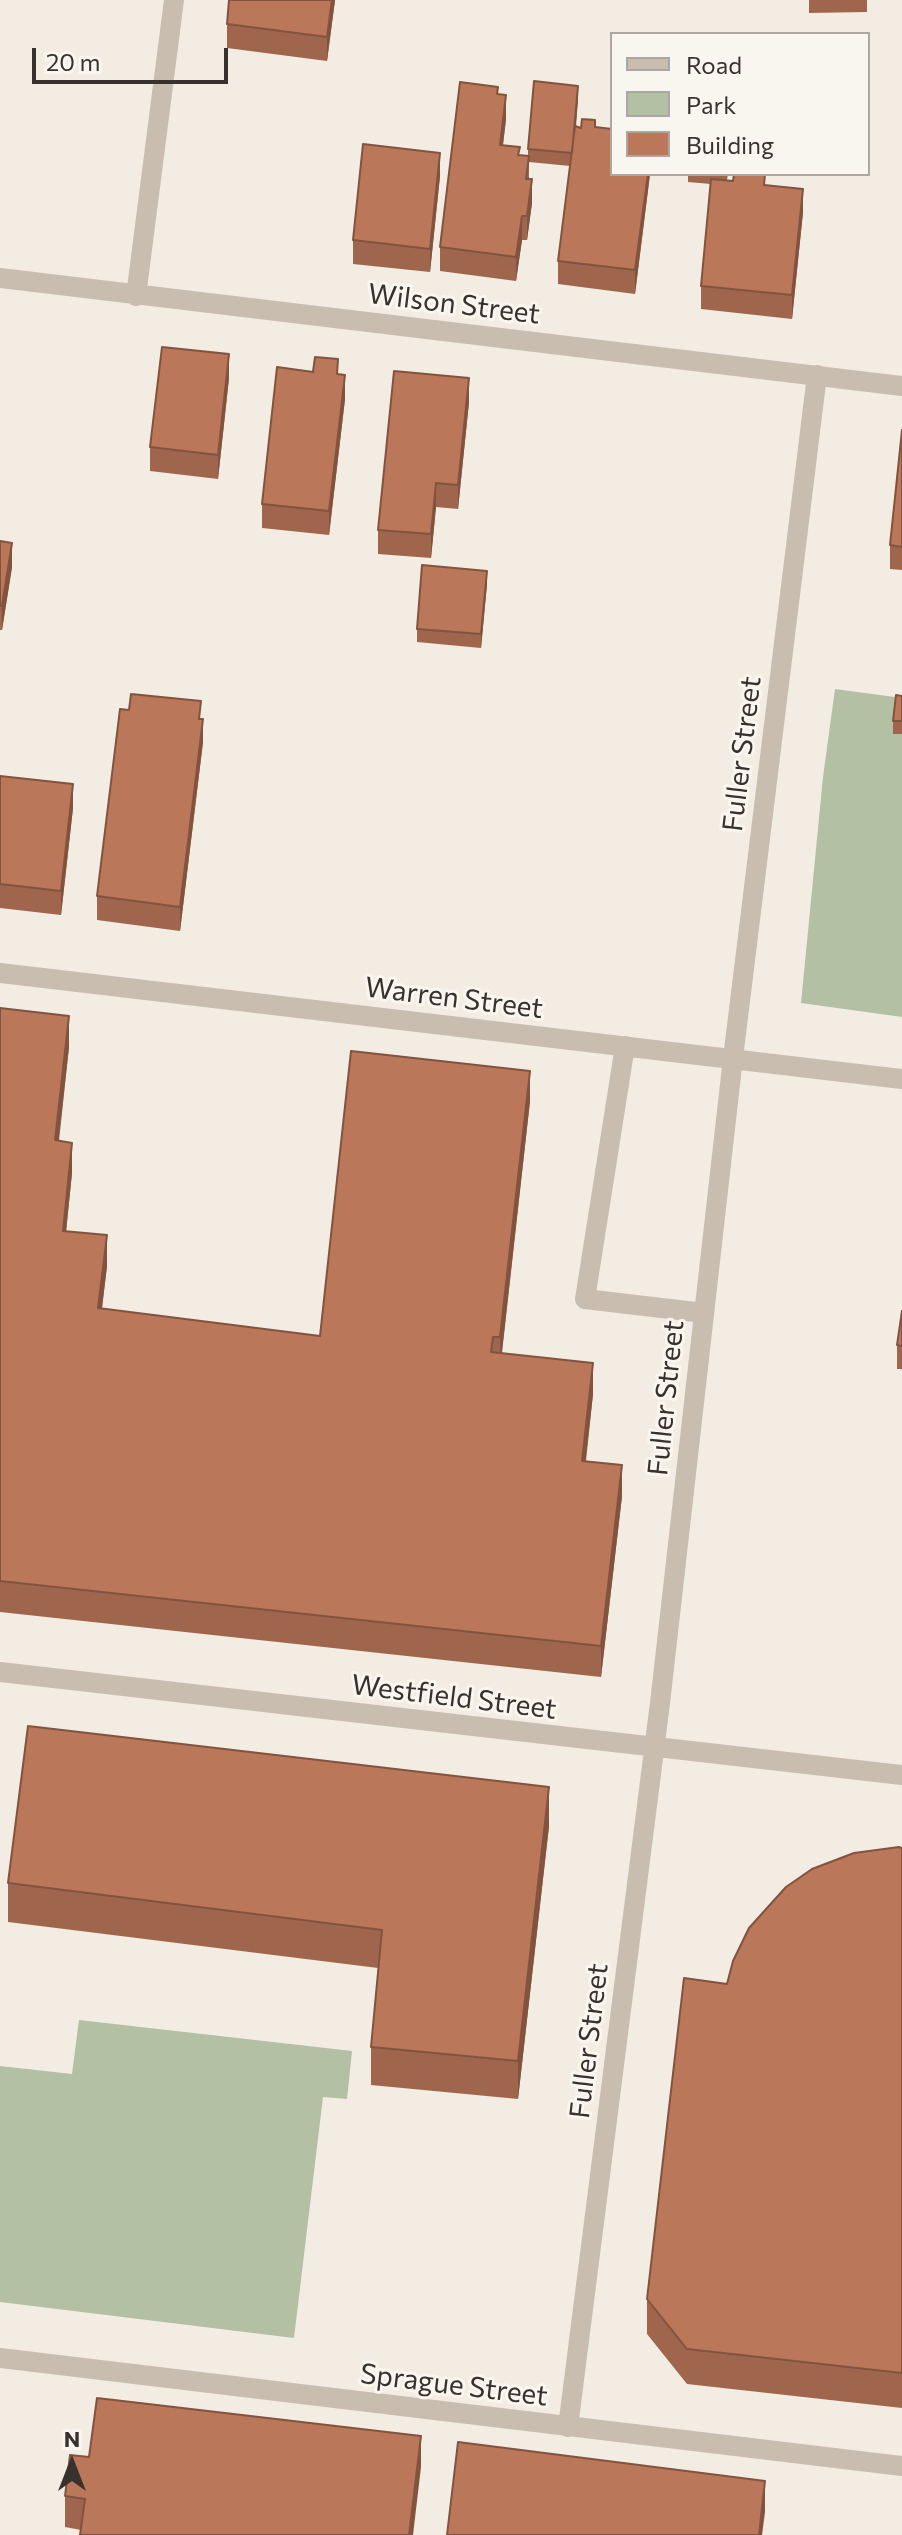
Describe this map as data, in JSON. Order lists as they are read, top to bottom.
{
  "streets": {
    "street": [
      "Wilson Street",
      "Fuller Street",
      "Warren Street",
      "Westfield Street",
      "Sprague Street"
    ]
  },
  "crossings": [
    ["Wilson Street", "Fuller Street"],
    ["Fuller Street", "Warren Street"],
    ["Fuller Street", "Westfield Street"],
    ["Fuller Street", "Sprague Street"]
  ],
  "legend": ["Road", "Park", "Building"],
  "scale_bar": "20 m",
  "north": "top"
}
